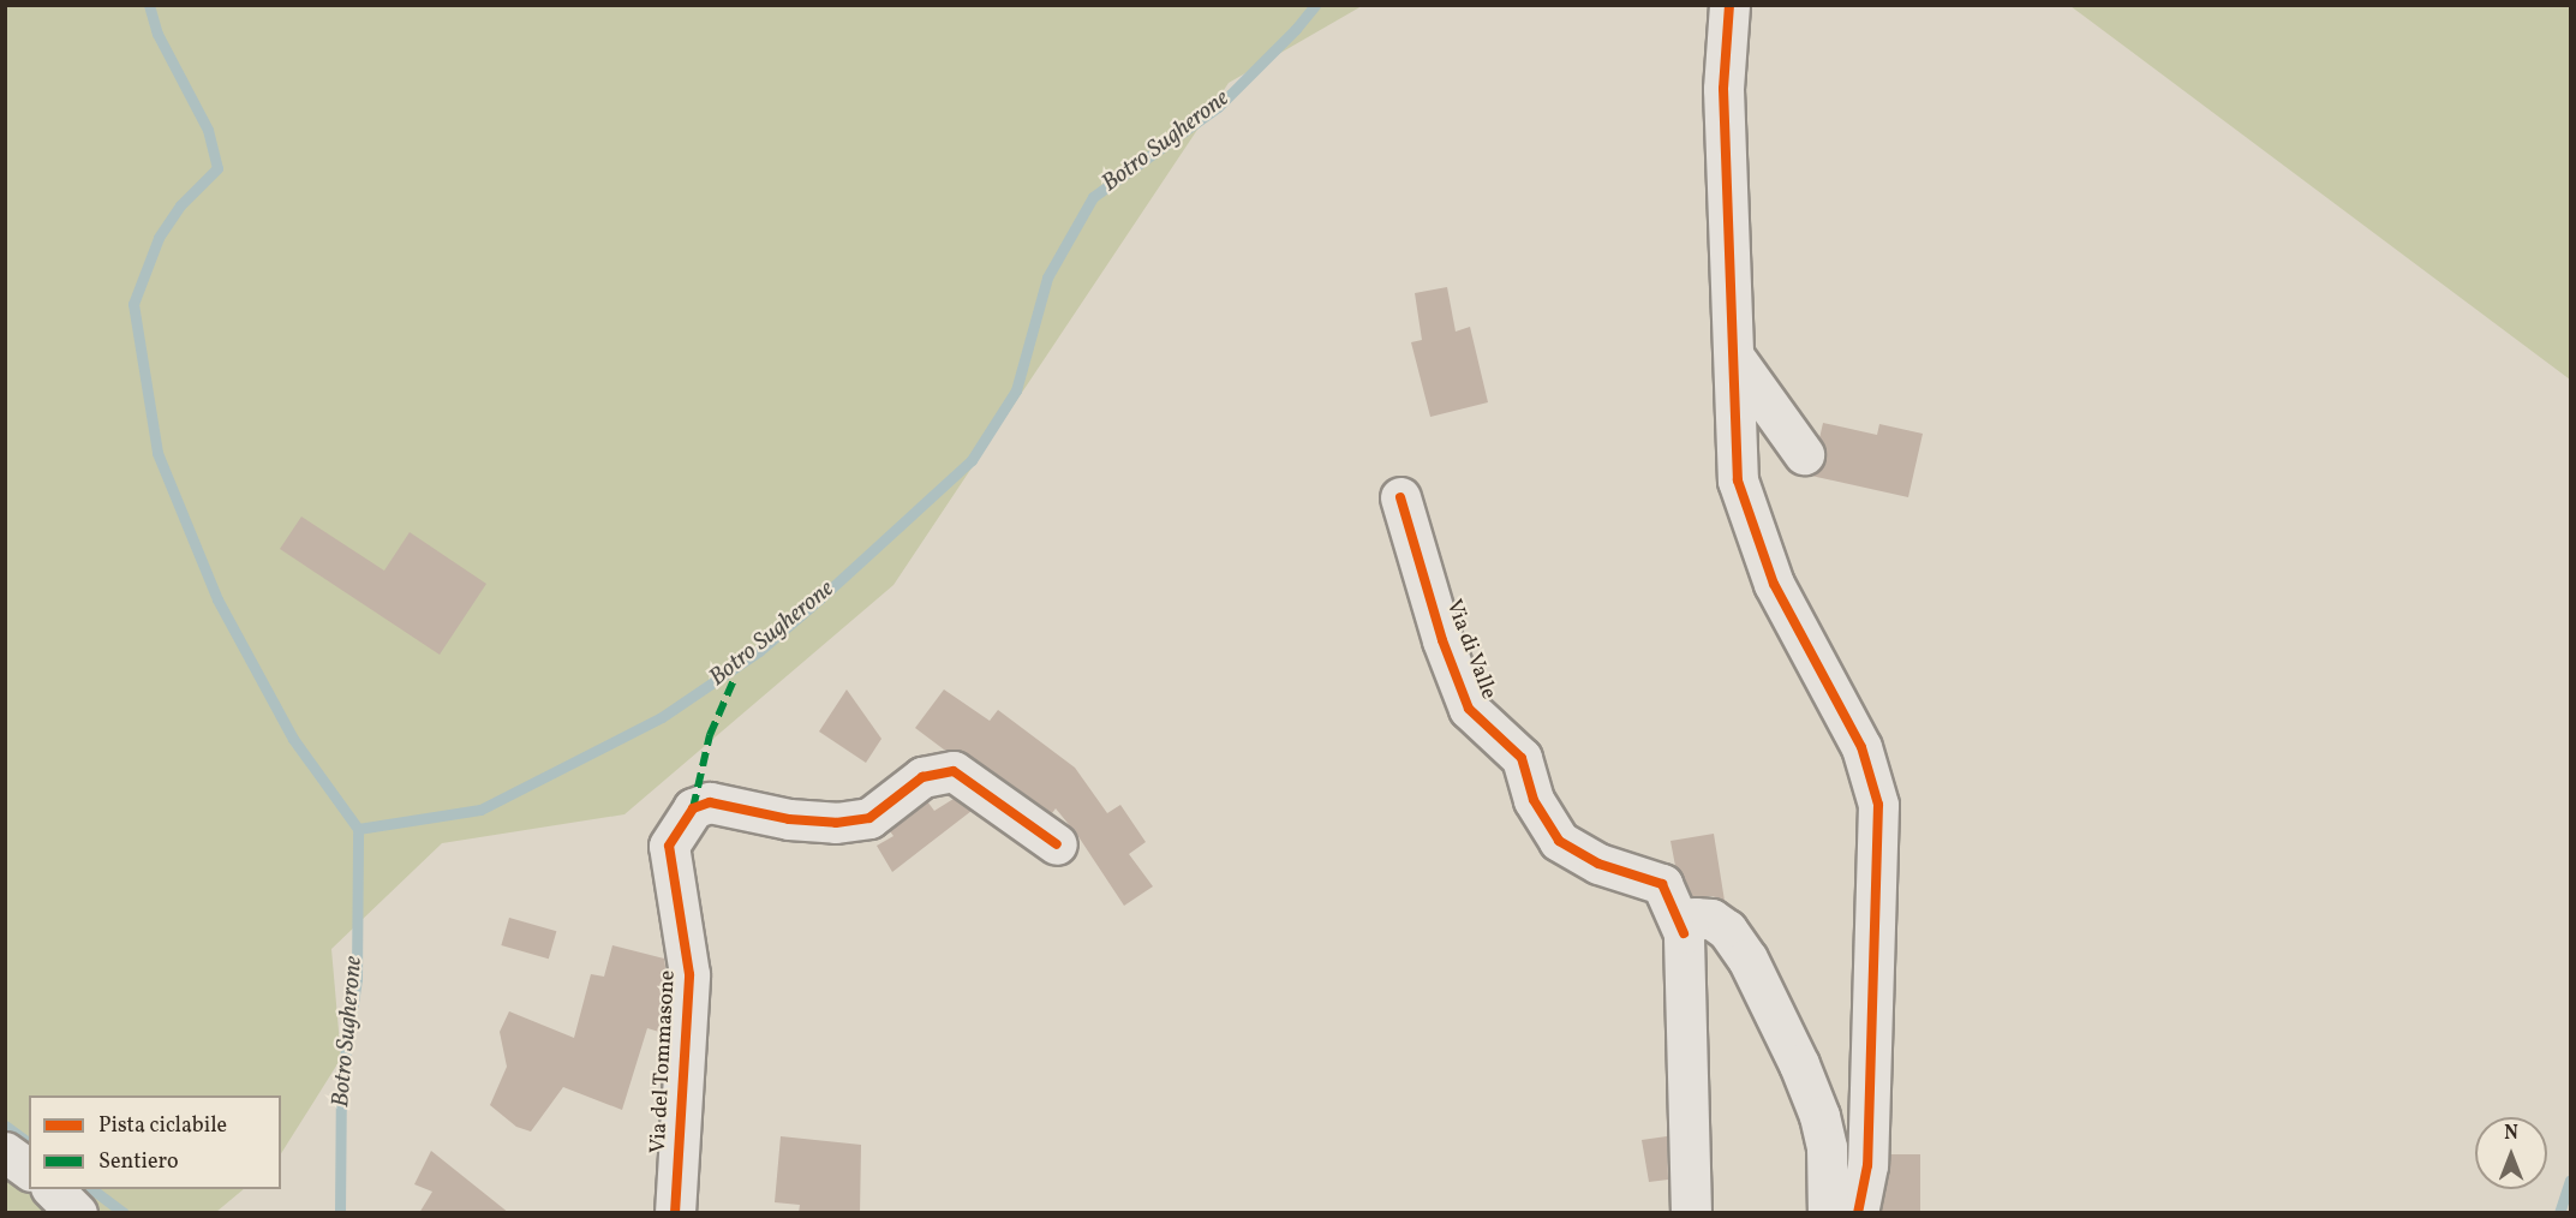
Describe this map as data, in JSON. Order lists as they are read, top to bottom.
{
  "streets": {
    "street": ["Via di Valle", "Via del Tommasone"]
  },
  "water": ["Botro Sugherone"],
  "legend": ["Pista ciclabile", "Sentiero"],
  "north": "top"
}
